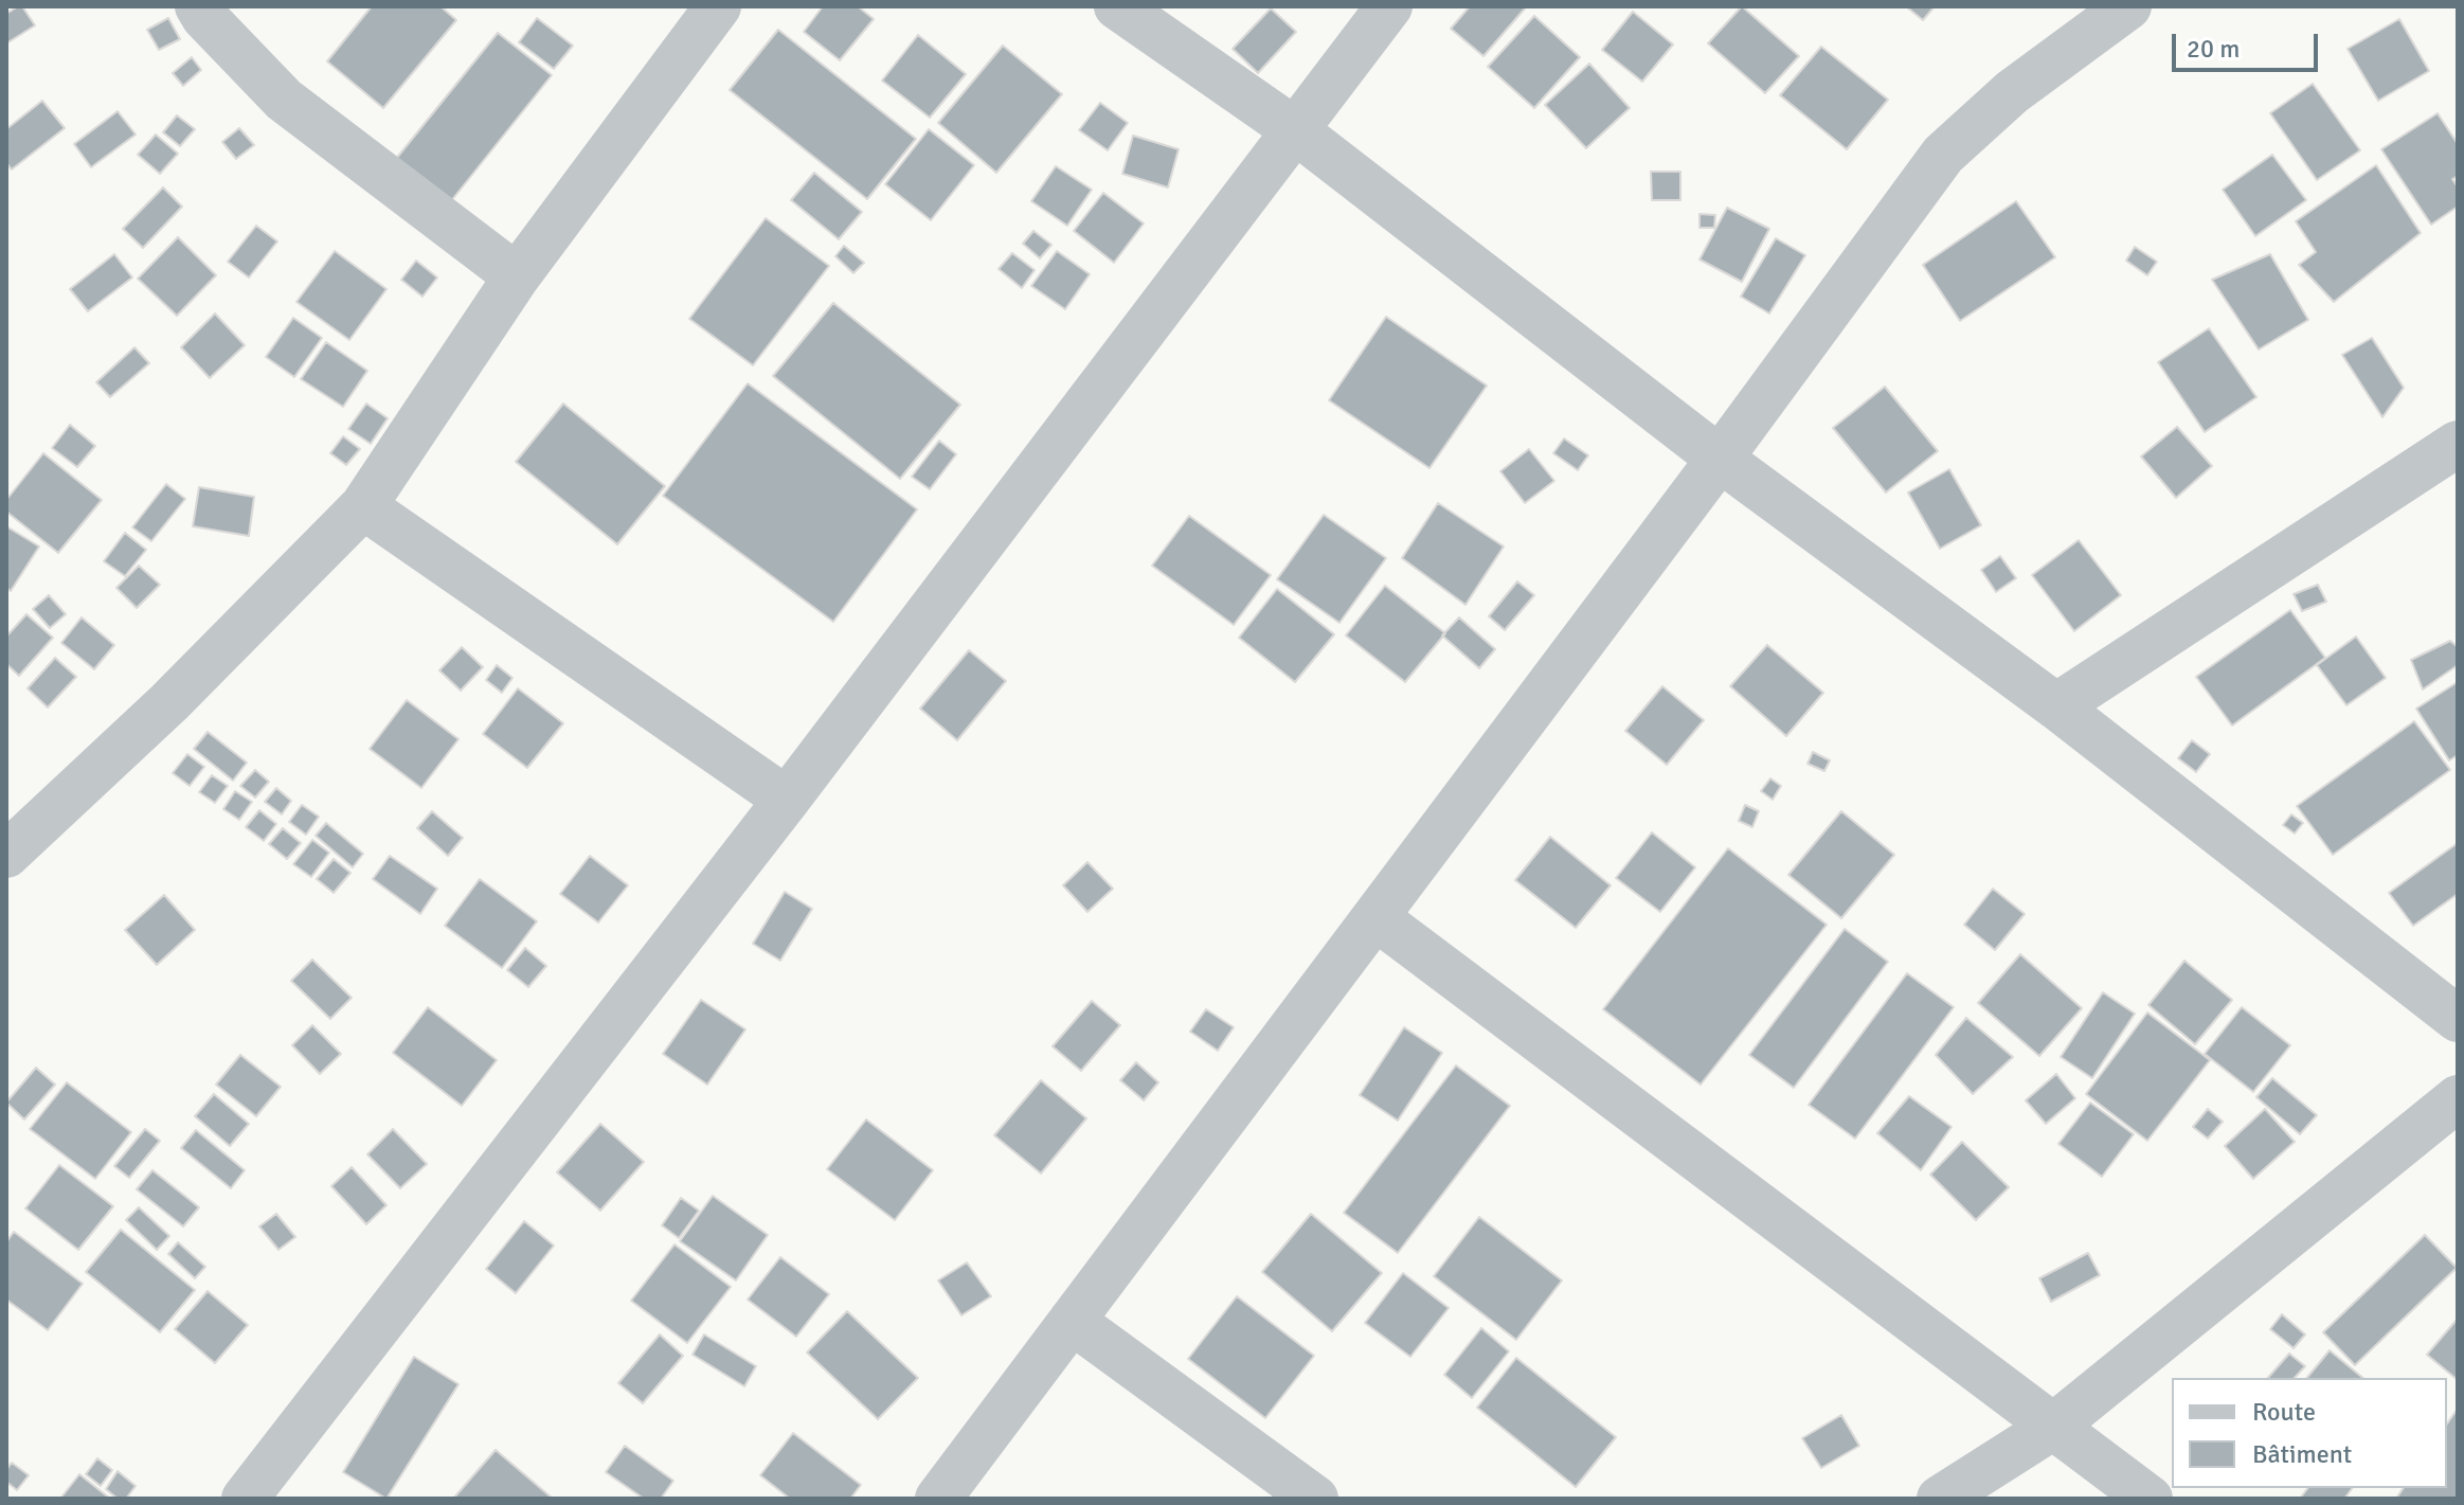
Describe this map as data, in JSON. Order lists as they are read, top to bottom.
{
  "legend": ["Route", "Bâtiment"],
  "scale_bar": "20 m"
}
